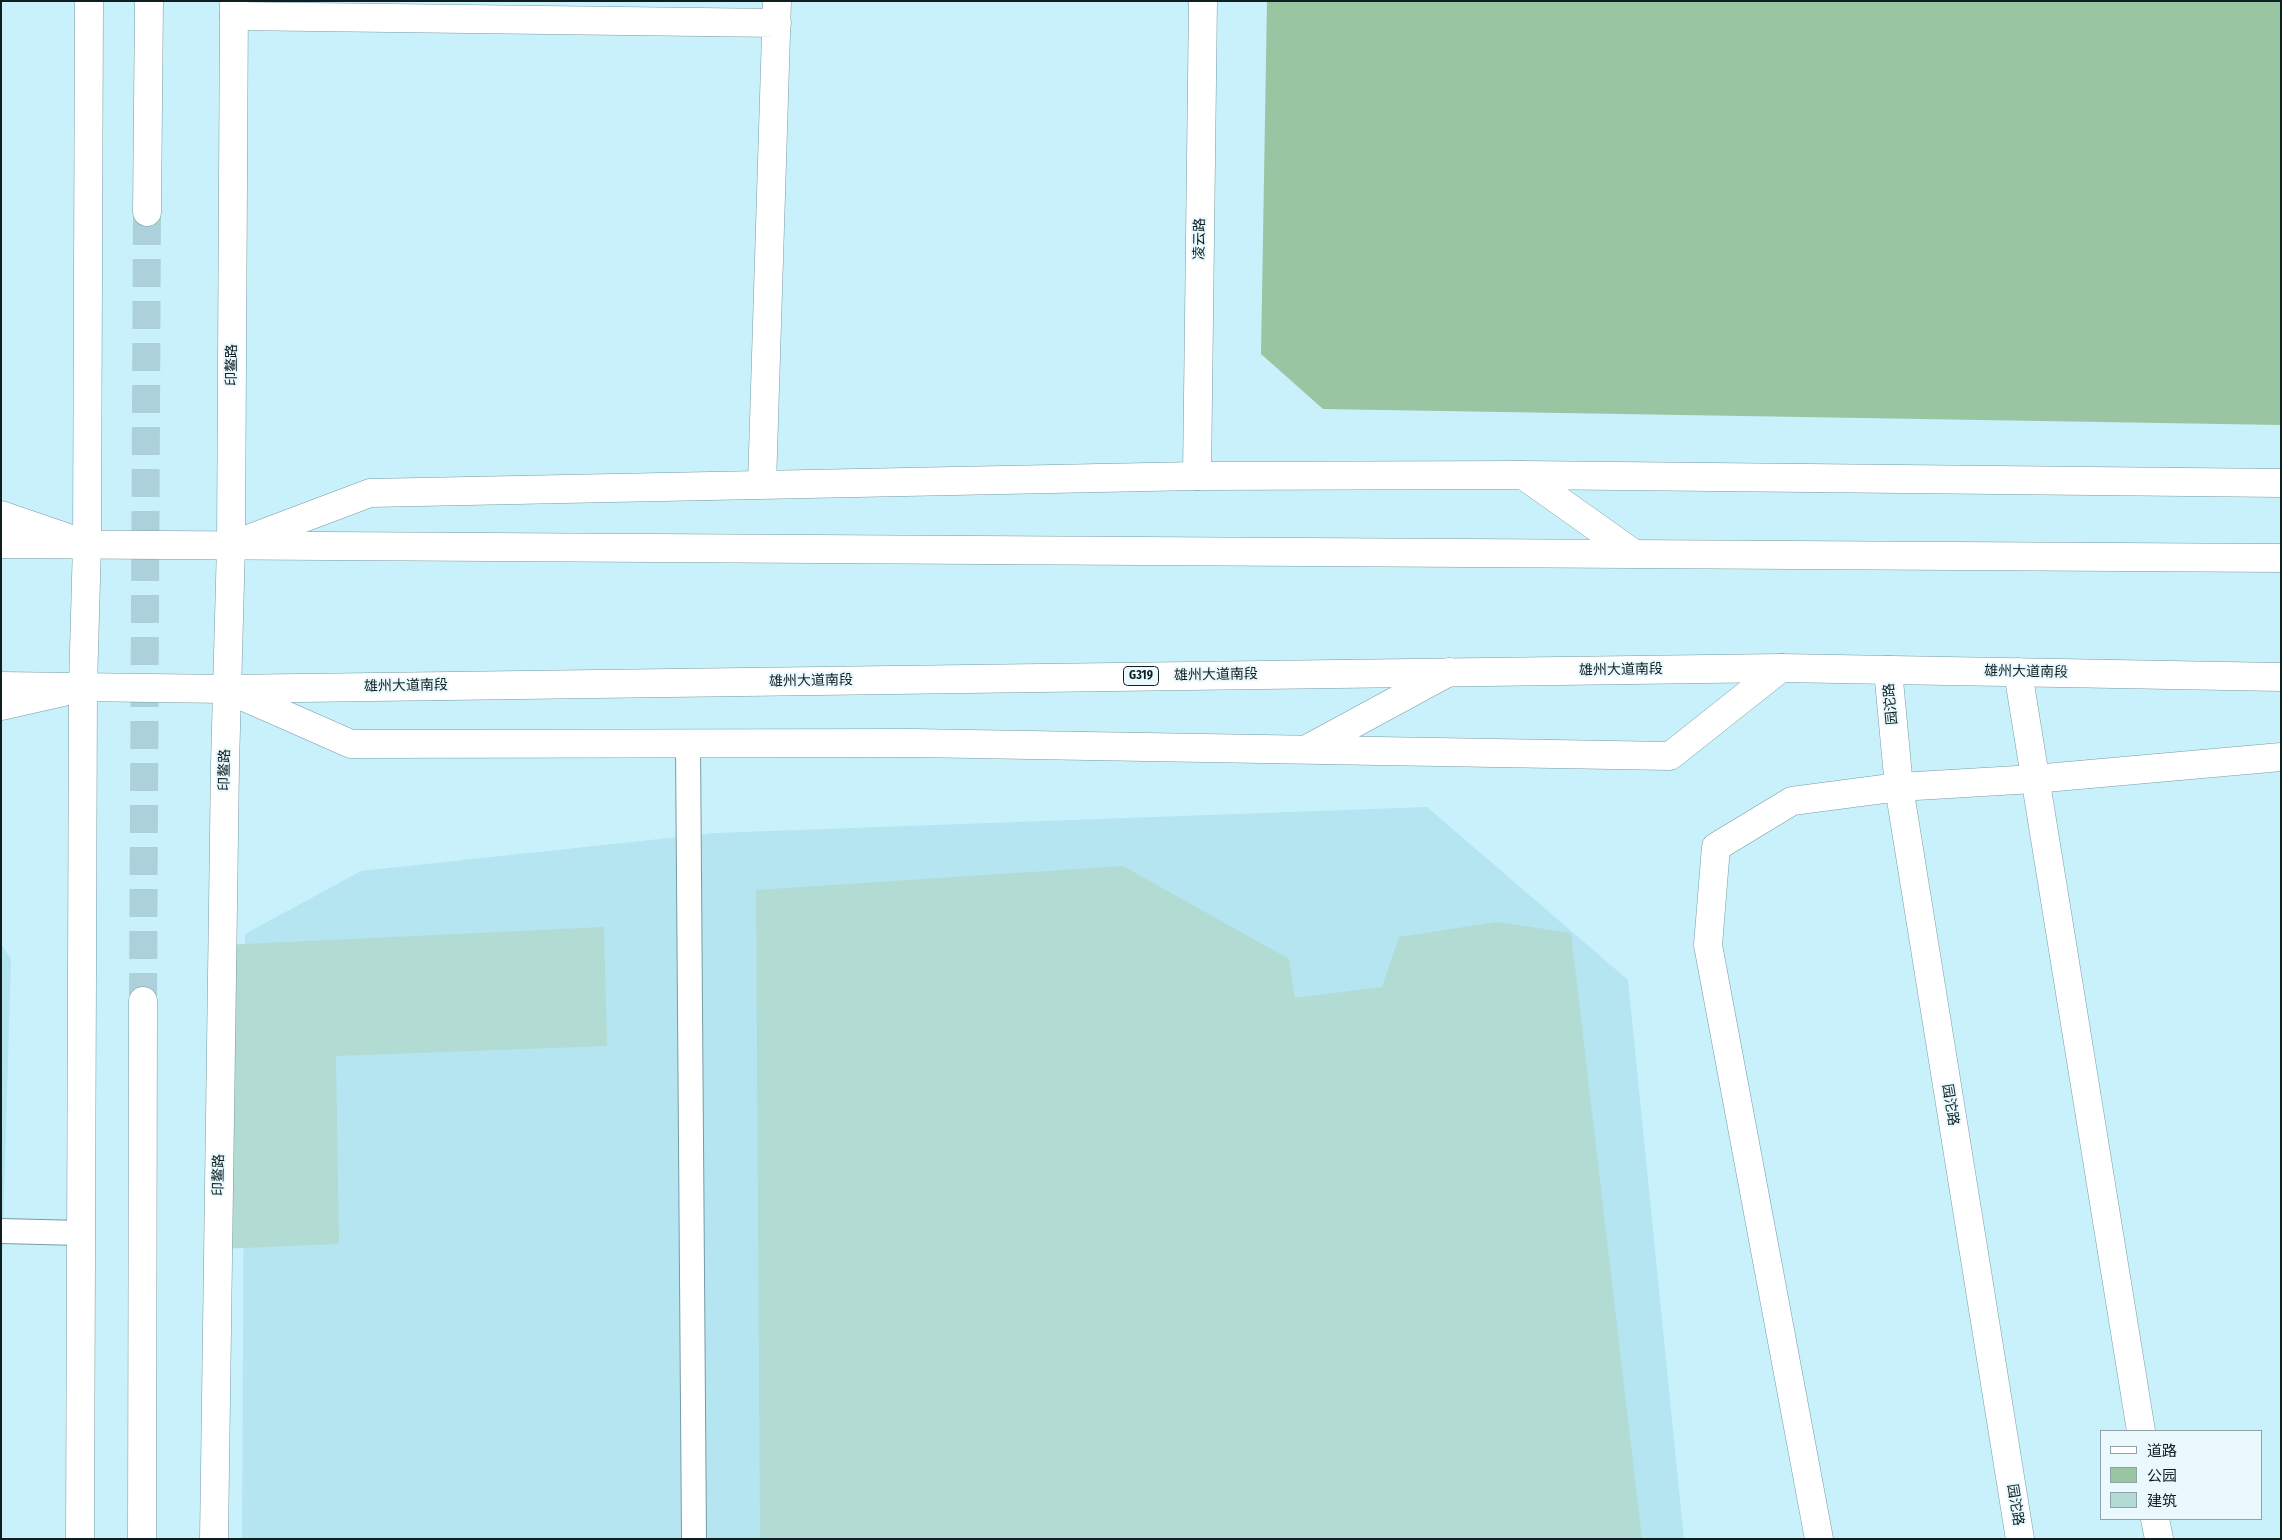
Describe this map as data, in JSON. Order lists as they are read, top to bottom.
{
  "streets": {
    "main road": [
      "凌云路",
      "印鳌路",
      "雄州大道南段",
      "G319",
      "园沱路"
    ]
  },
  "crossings": [
    ["印鳌路", "雄州大道南段"],
    ["雄州大道南段", "园沱路"]
  ],
  "legend": ["道路", "公园", "建筑"]
}
